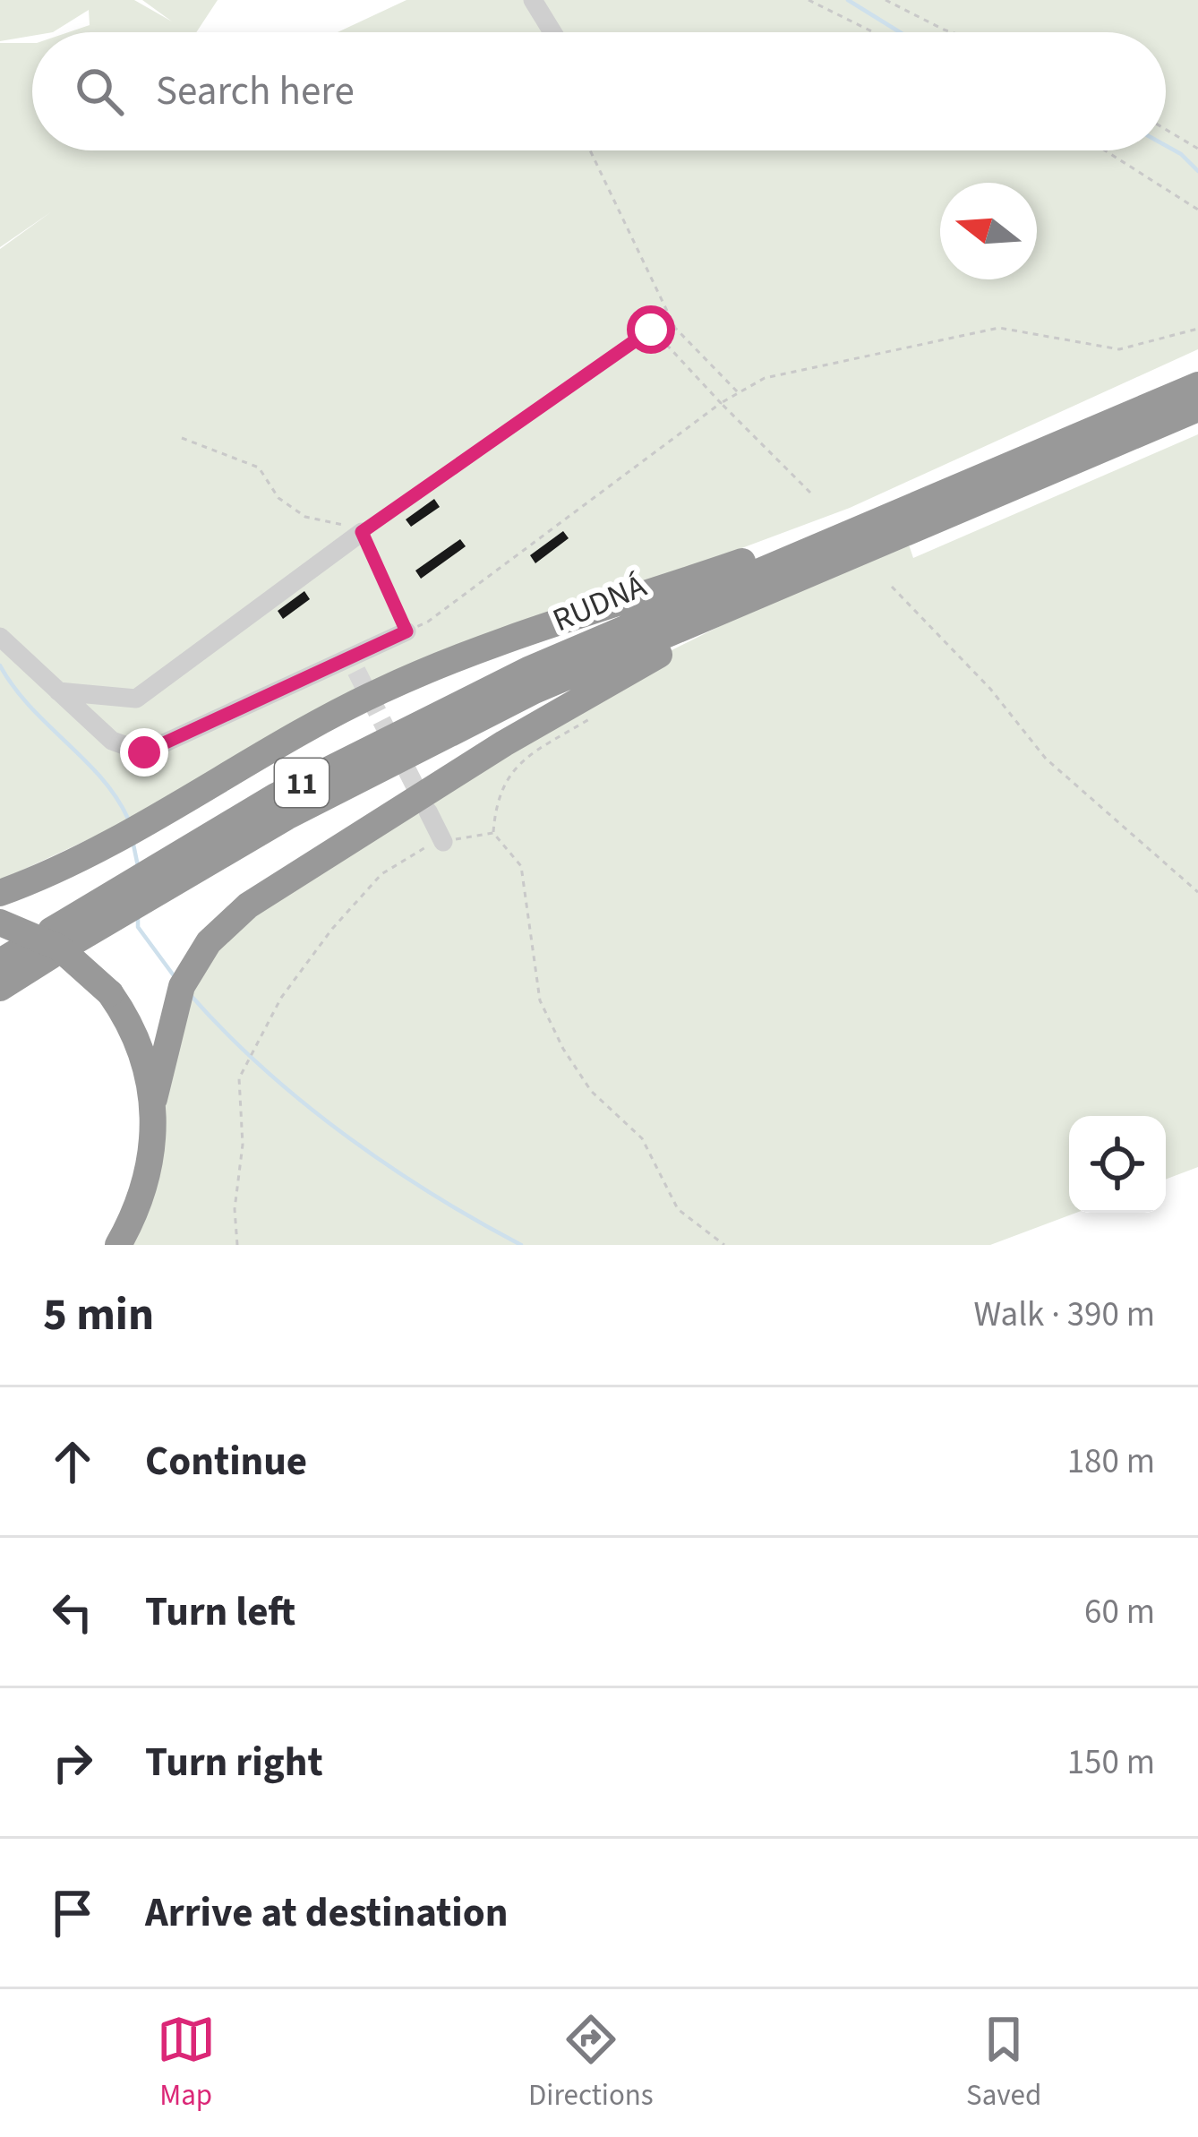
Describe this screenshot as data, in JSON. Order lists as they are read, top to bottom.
{
  "streets": {
    "highway": ["RUDNÁ", "11"]
  },
  "north": "left",
  "page": {
    "search": "Search here",
    "heading": ["5 min", "Walk · 390 m"],
    "list": [
      ["Continue", "180 m"],
      ["Turn left", "60 m"],
      ["Turn right", "150 m"],
      "Arrive at destination"
    ],
    "nav": ["Map", "Directions", "Saved"]
  }
}
